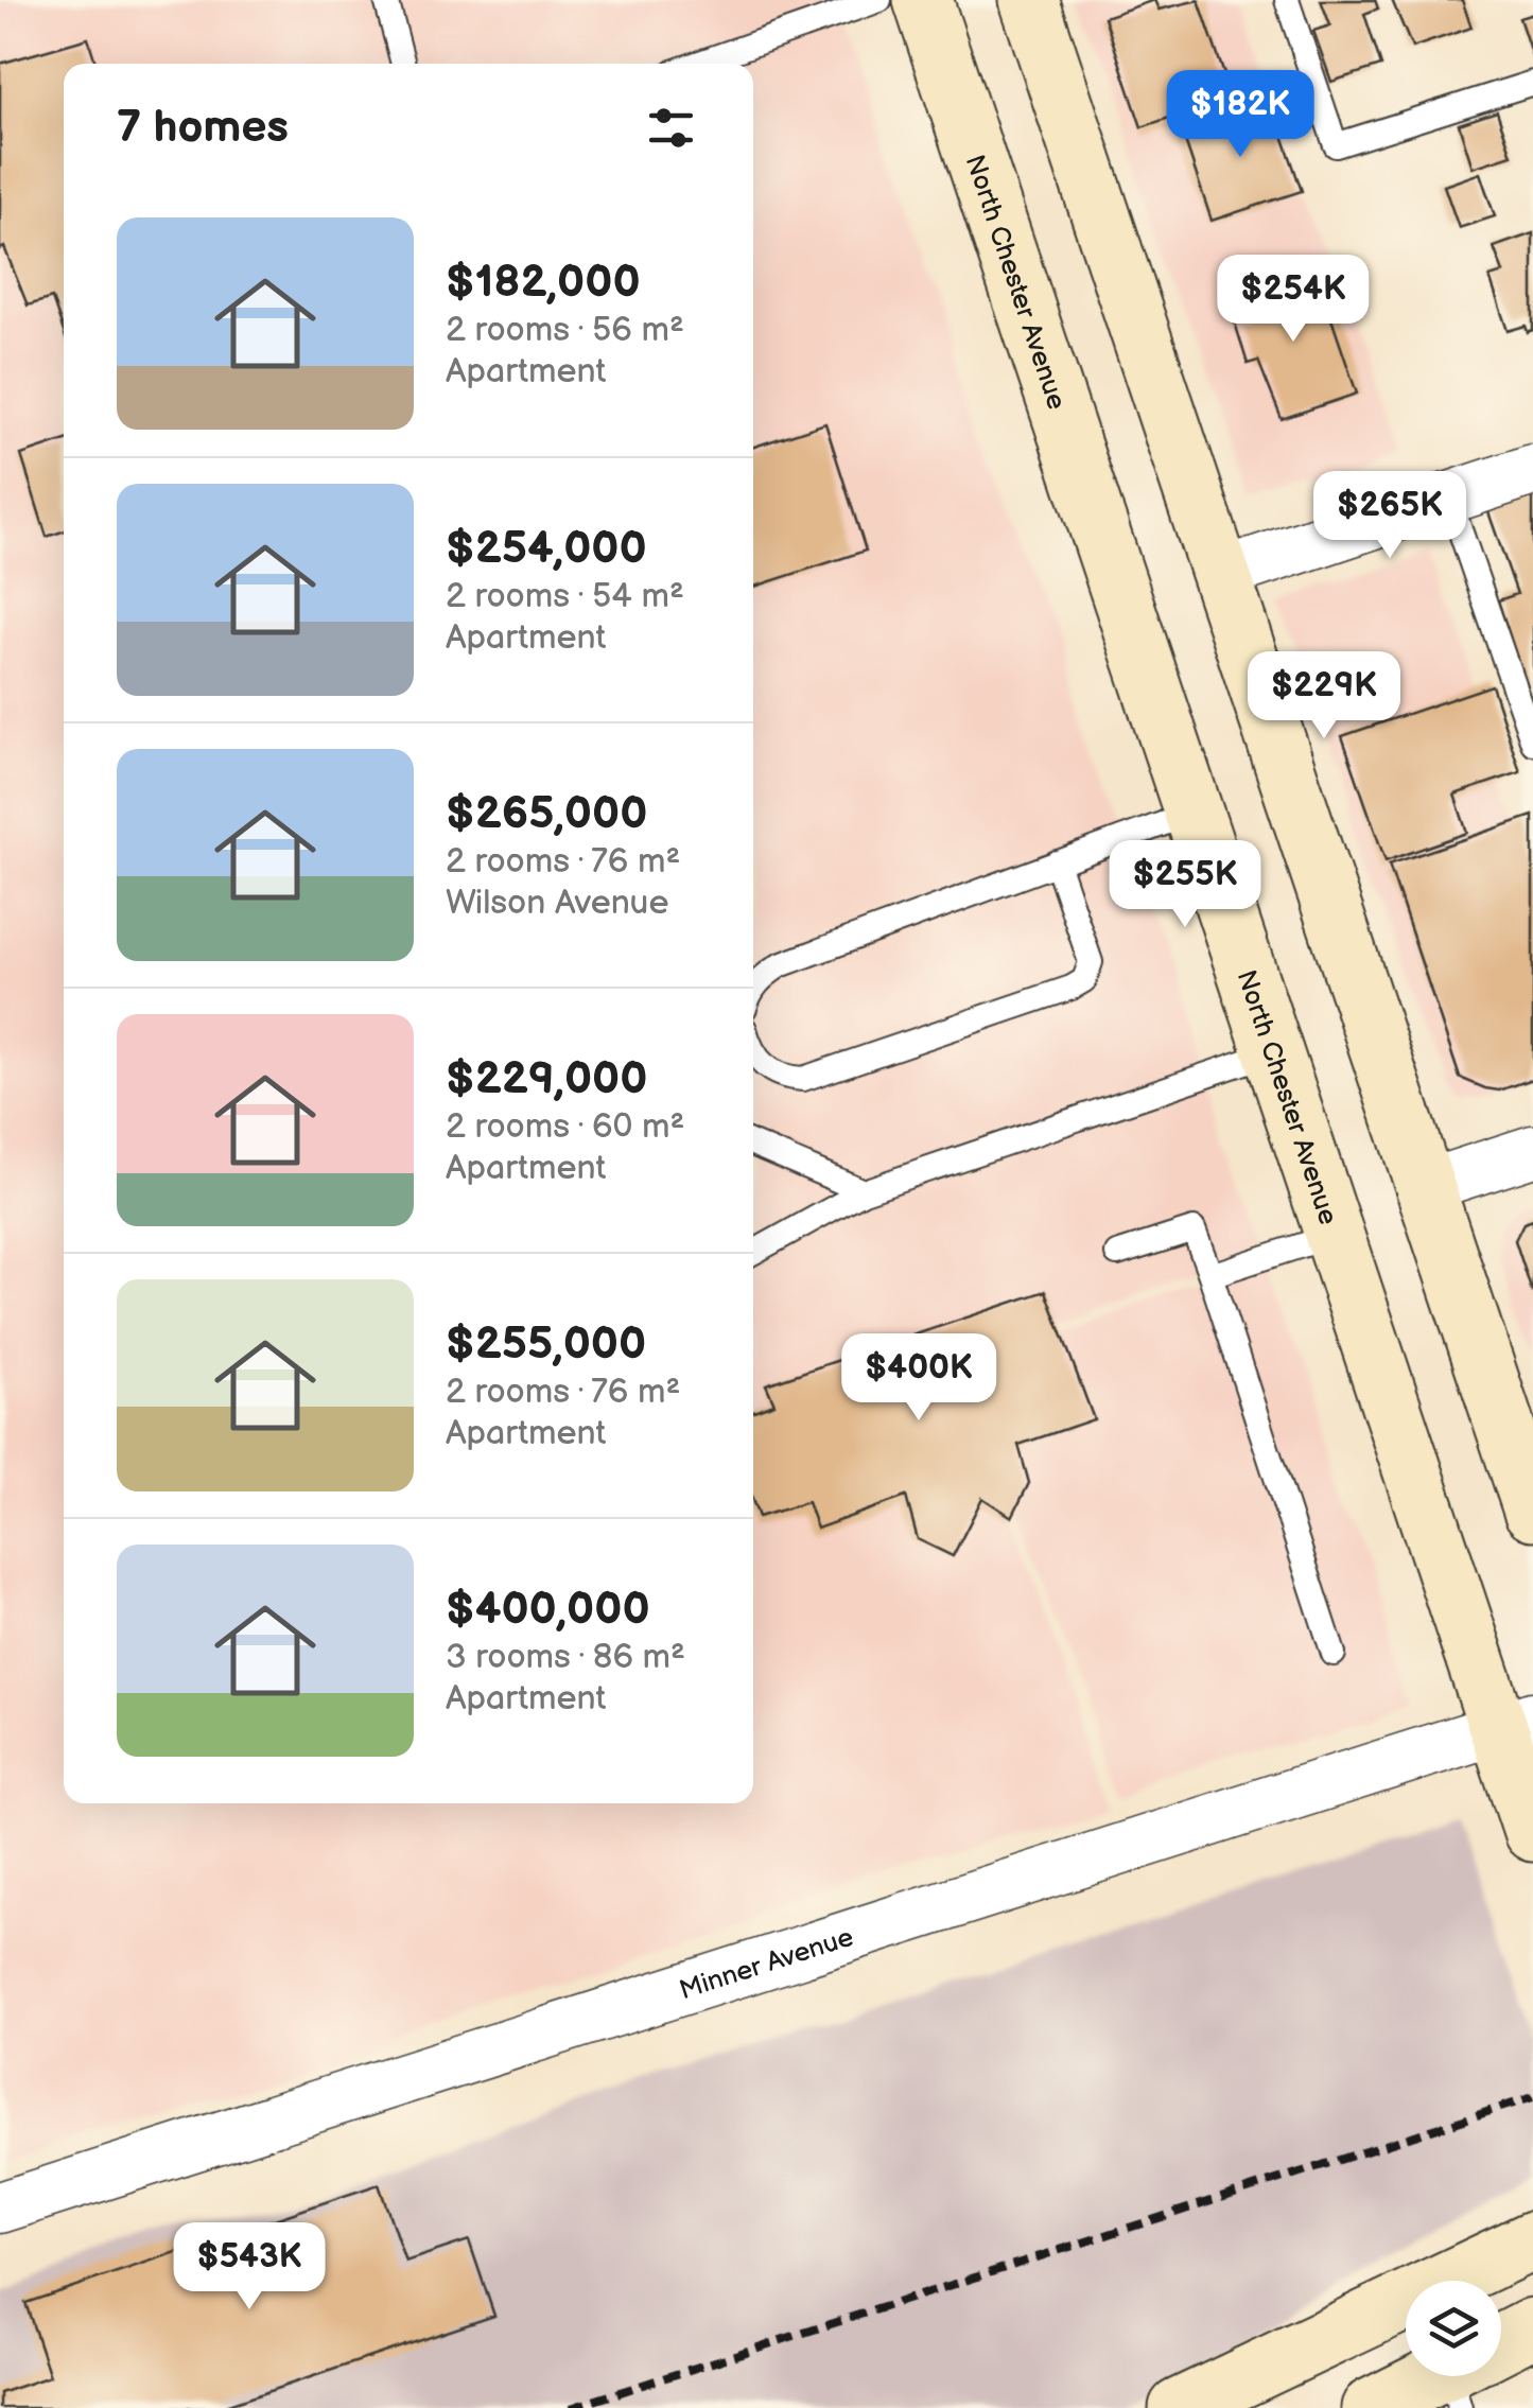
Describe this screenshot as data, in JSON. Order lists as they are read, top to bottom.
{
  "streets": {
    "main road": ["North Chester Avenue"],
    "street": ["Minner Avenue"]
  },
  "crossings": [
    ["North Chester Avenue", "Minner Avenue"]
  ],
  "page": {
    "heading": "7 homes",
    "price": [
      "$182K",
      "$254K",
      "$265K",
      "$229K",
      "$255K",
      "$400K",
      "$543K"
    ],
    "list": [
      {
        "name": "$182,000",
        "note": "2 rooms · 56 m² · Apartment"
      },
      {
        "name": "$254,000",
        "note": "2 rooms · 54 m² · Apartment"
      },
      {
        "name": "$265,000",
        "note": "2 rooms · 76 m² · Wilson Avenue"
      },
      {
        "name": "$229,000",
        "note": "2 rooms · 60 m² · Apartment"
      },
      {
        "name": "$255,000",
        "note": "2 rooms · 76 m² · Apartment"
      },
      {
        "name": "$400,000",
        "note": "3 rooms · 86 m² · Apartment"
      }
    ]
  }
}
